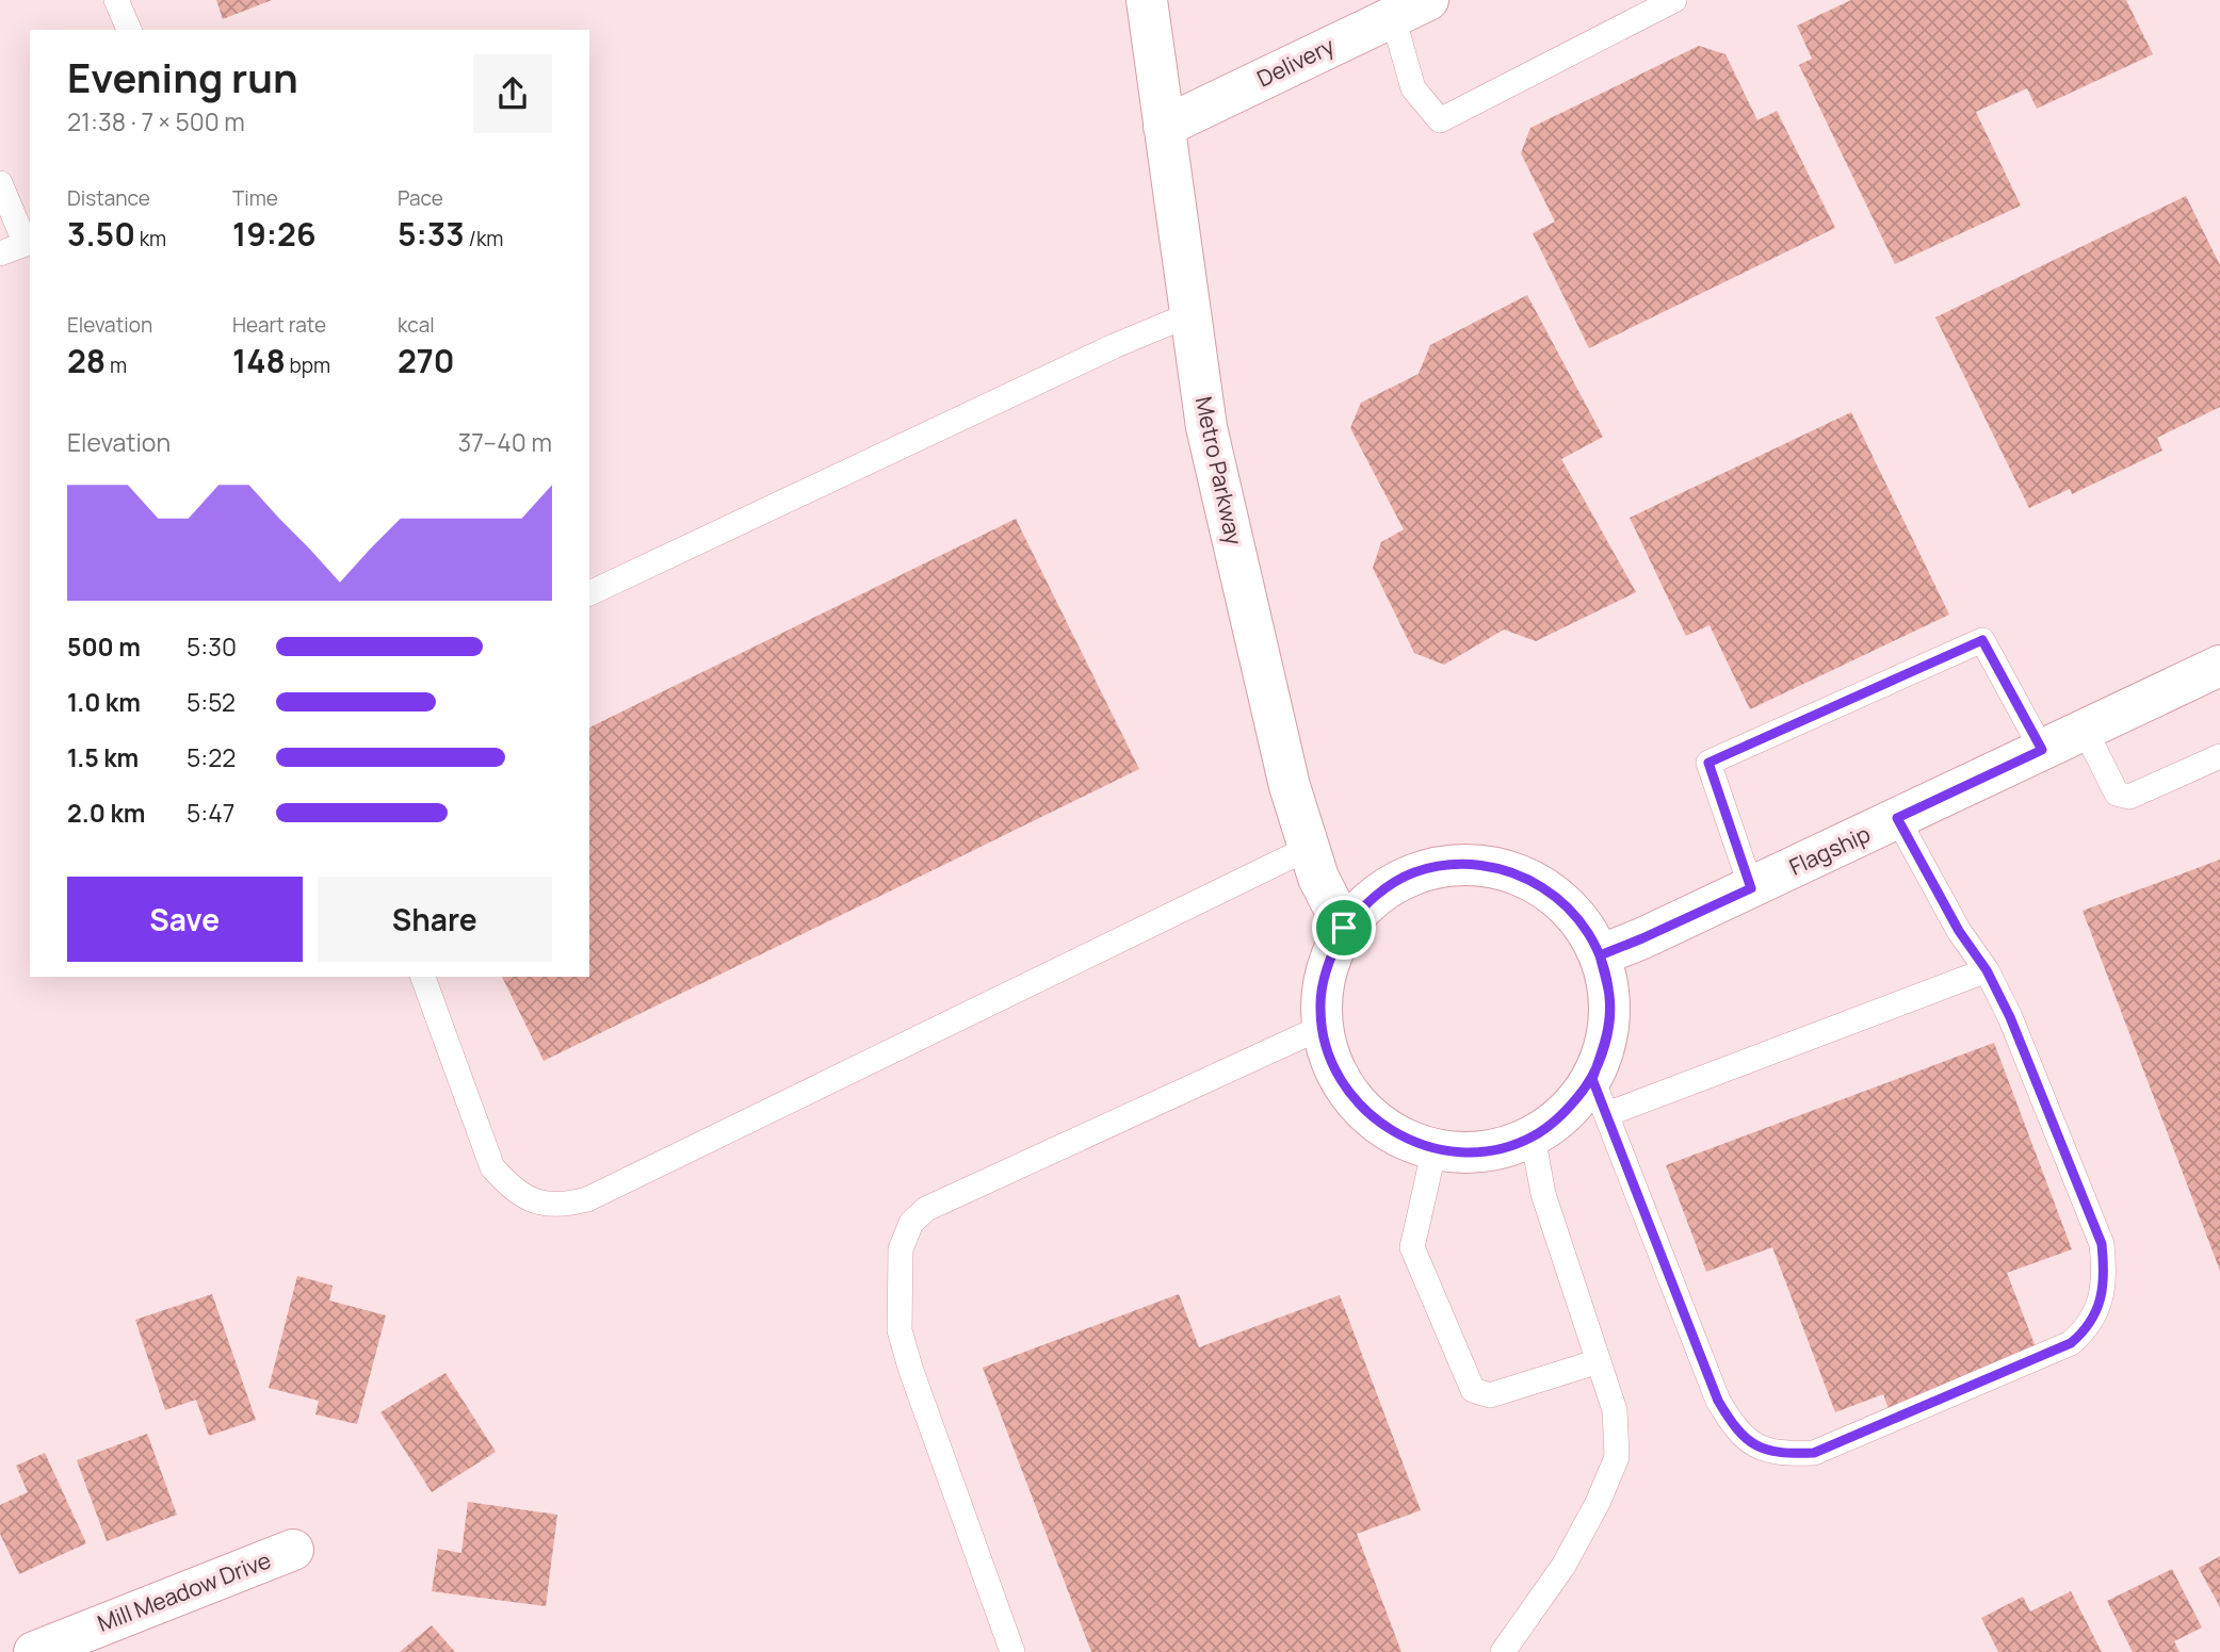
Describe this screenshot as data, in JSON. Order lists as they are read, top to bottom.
{
  "streets": {
    "street": [
      "Delivery",
      "Metro Parkway",
      "Flagship",
      "Mill Meadow Drive"
    ]
  },
  "crossings": [
    ["Delivery", "Metro Parkway"]
  ],
  "page": {
    "heading": ["Evening run", "21:38 · 7 × 500 m"],
    "stats": [
      ["Distance", "3.50 km"],
      ["Time", "19:26"],
      ["Pace", "5:33 /km"],
      ["Elevation", "28 m"],
      ["Heart rate", "148 bpm"],
      ["kcal", "270"]
    ],
    "chart": ["Elevation", "37–40 m"],
    "list": [
      {
        "name": "500 m",
        "note": "5:30"
      },
      {
        "name": "1.0 km",
        "note": "5:52"
      },
      {
        "name": "1.5 km",
        "note": "5:22"
      },
      {
        "name": "2.0 km",
        "note": "5:47"
      }
    ],
    "buttons": ["Save", "Share"]
  }
}
